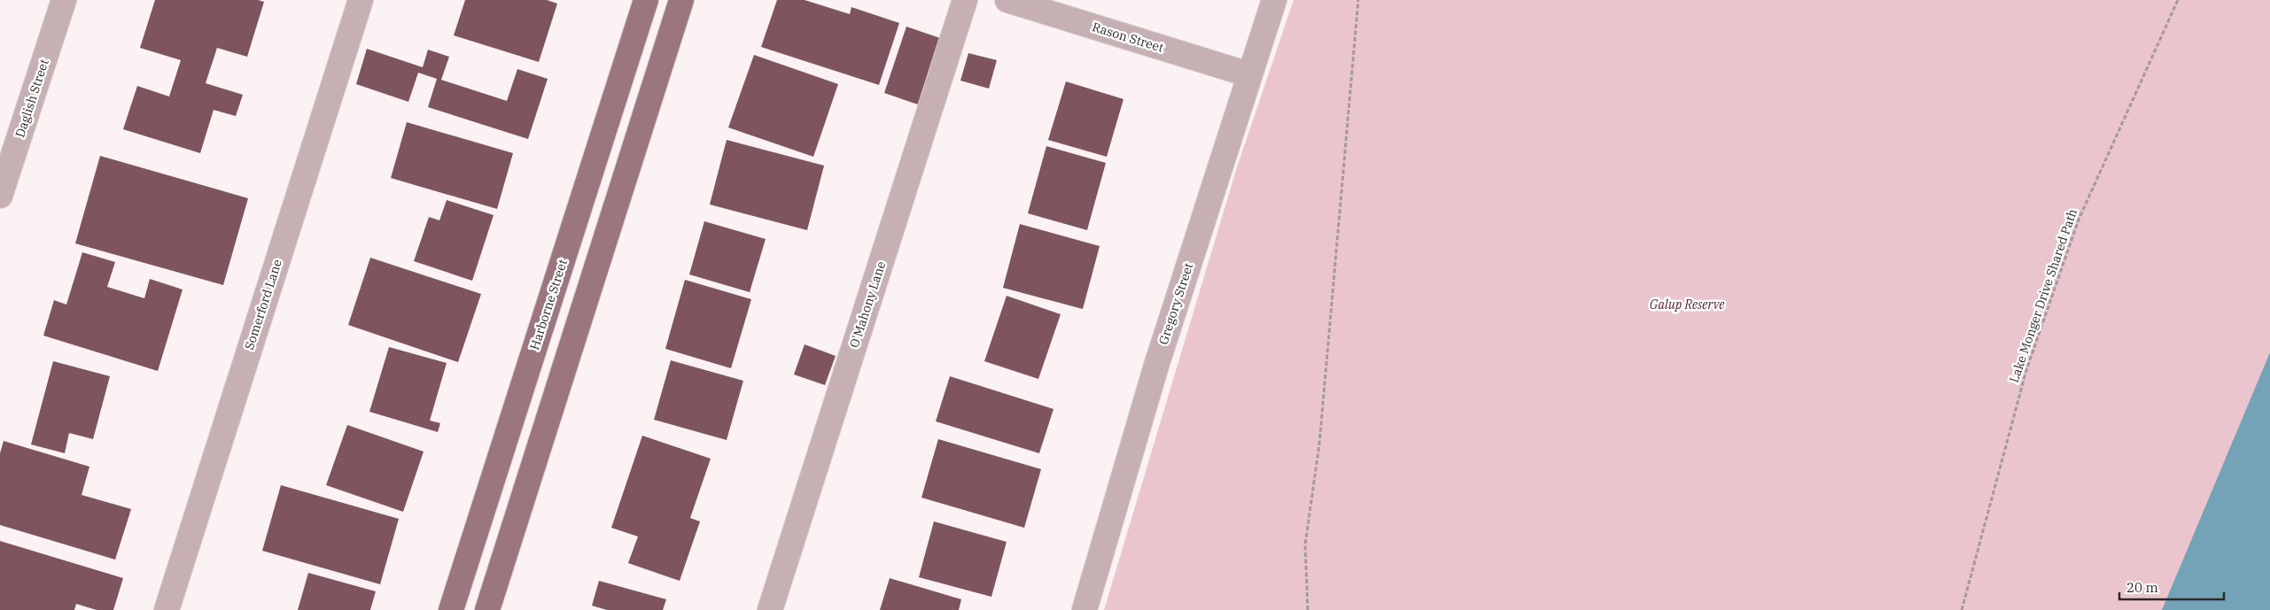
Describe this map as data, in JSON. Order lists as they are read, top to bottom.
{
  "streets": {
    "main road": ["Harborne Street"],
    "street": [
      "Rason Street",
      "Daglish Street",
      "Gregory Street",
      "Somerford Lane",
      "O'Mahony Lane"
    ],
    "path": ["Lake Monger Drive Shared Path"]
  },
  "crossings": [
    ["Rason Street", "Gregory Street"]
  ],
  "parks": ["Galup Reserve"],
  "scale_bar": "20 m"
}
